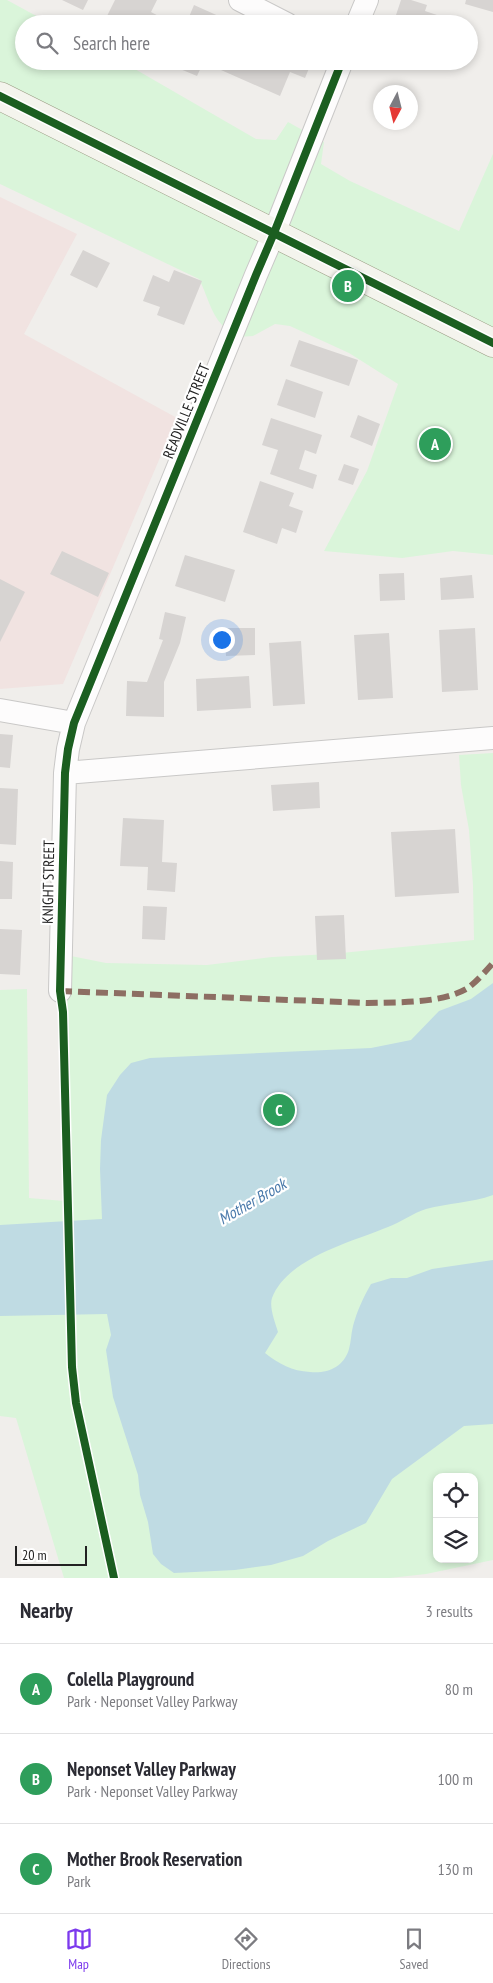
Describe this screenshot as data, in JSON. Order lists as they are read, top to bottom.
{
  "streets": {
    "street": ["READVILLE STREET", "KNIGHT STREET"]
  },
  "crossings": [
    ["READVILLE STREET", "KNIGHT STREET"]
  ],
  "water": ["Mother Brook"],
  "scale_bar": "20 m",
  "north": "bottom",
  "page": {
    "search": "Search here",
    "pins": ["B", "A", "C"],
    "scale": "20 m",
    "heading": ["Nearby", "3 results"],
    "list": [
      {
        "mark": "A",
        "name": "Colella Playground",
        "note": "Park · Neponset Valley Parkway",
        "value": "80 m"
      },
      {
        "mark": "B",
        "name": "Neponset Valley Parkway",
        "note": "Park · Neponset Valley Parkway",
        "value": "100 m"
      },
      {
        "mark": "C",
        "name": "Mother Brook Reservation",
        "note": "Park",
        "value": "130 m"
      }
    ],
    "nav": ["Map", "Directions", "Saved"]
  }
}
